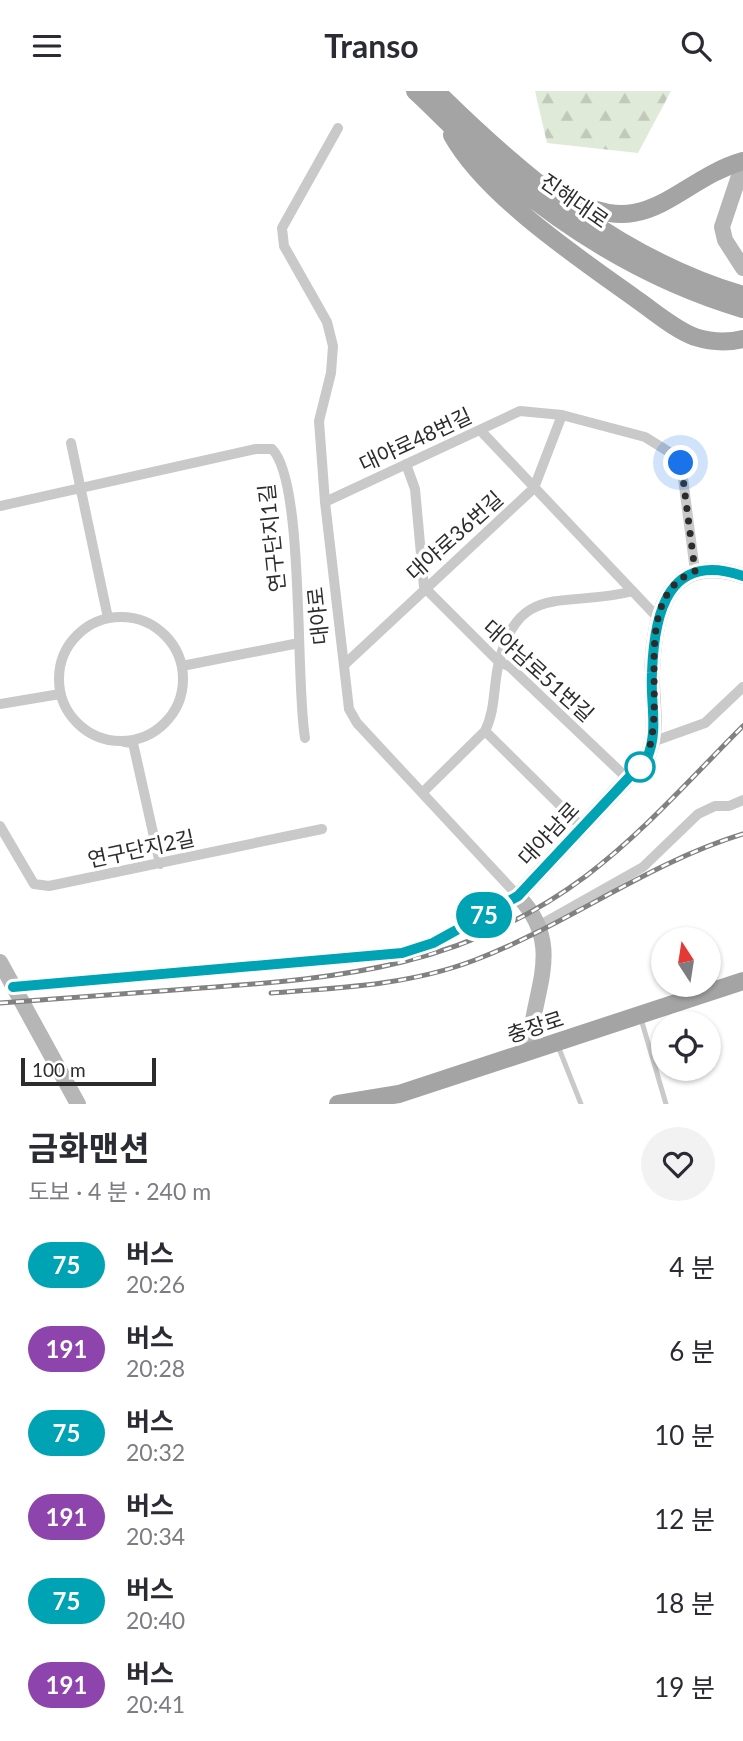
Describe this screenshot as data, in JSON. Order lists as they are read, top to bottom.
{
  "streets": {
    "main road": ["진해대로", "충장로"],
    "street": [
      "대야로48번길",
      "대야로36번길",
      "연구단지1길",
      "대야로",
      "대야남로51번길",
      "대야남로",
      "연구단지2길"
    ]
  },
  "crossings": [
    ["대야로48번길", "대야로36번길"],
    ["대야로48번길", "대야로"],
    ["대야로36번길", "대야로"],
    ["대야로36번길", "대야남로51번길"],
    ["대야로", "대야남로"],
    ["대야로", "충장로"],
    ["대야남로51번길", "대야남로"]
  ],
  "lines": ["bus line 75"],
  "scale_bar": "100 m",
  "north": "top",
  "page": {
    "header": "Transo",
    "on_map": "75",
    "scale": "100 m",
    "heading": ["금화맨션", "도보 · 4 분 · 240 m"],
    "list": [
      {
        "mark": "75",
        "name": "버스",
        "note": "20:26",
        "value": "4 분"
      },
      {
        "mark": "191",
        "name": "버스",
        "note": "20:28",
        "value": "6 분"
      },
      {
        "mark": "75",
        "name": "버스",
        "note": "20:32",
        "value": "10 분"
      },
      {
        "mark": "191",
        "name": "버스",
        "note": "20:34",
        "value": "12 분"
      },
      {
        "mark": "75",
        "name": "버스",
        "note": "20:40",
        "value": "18 분"
      },
      {
        "mark": "191",
        "name": "버스",
        "note": "20:41",
        "value": "19 분"
      }
    ]
  }
}
